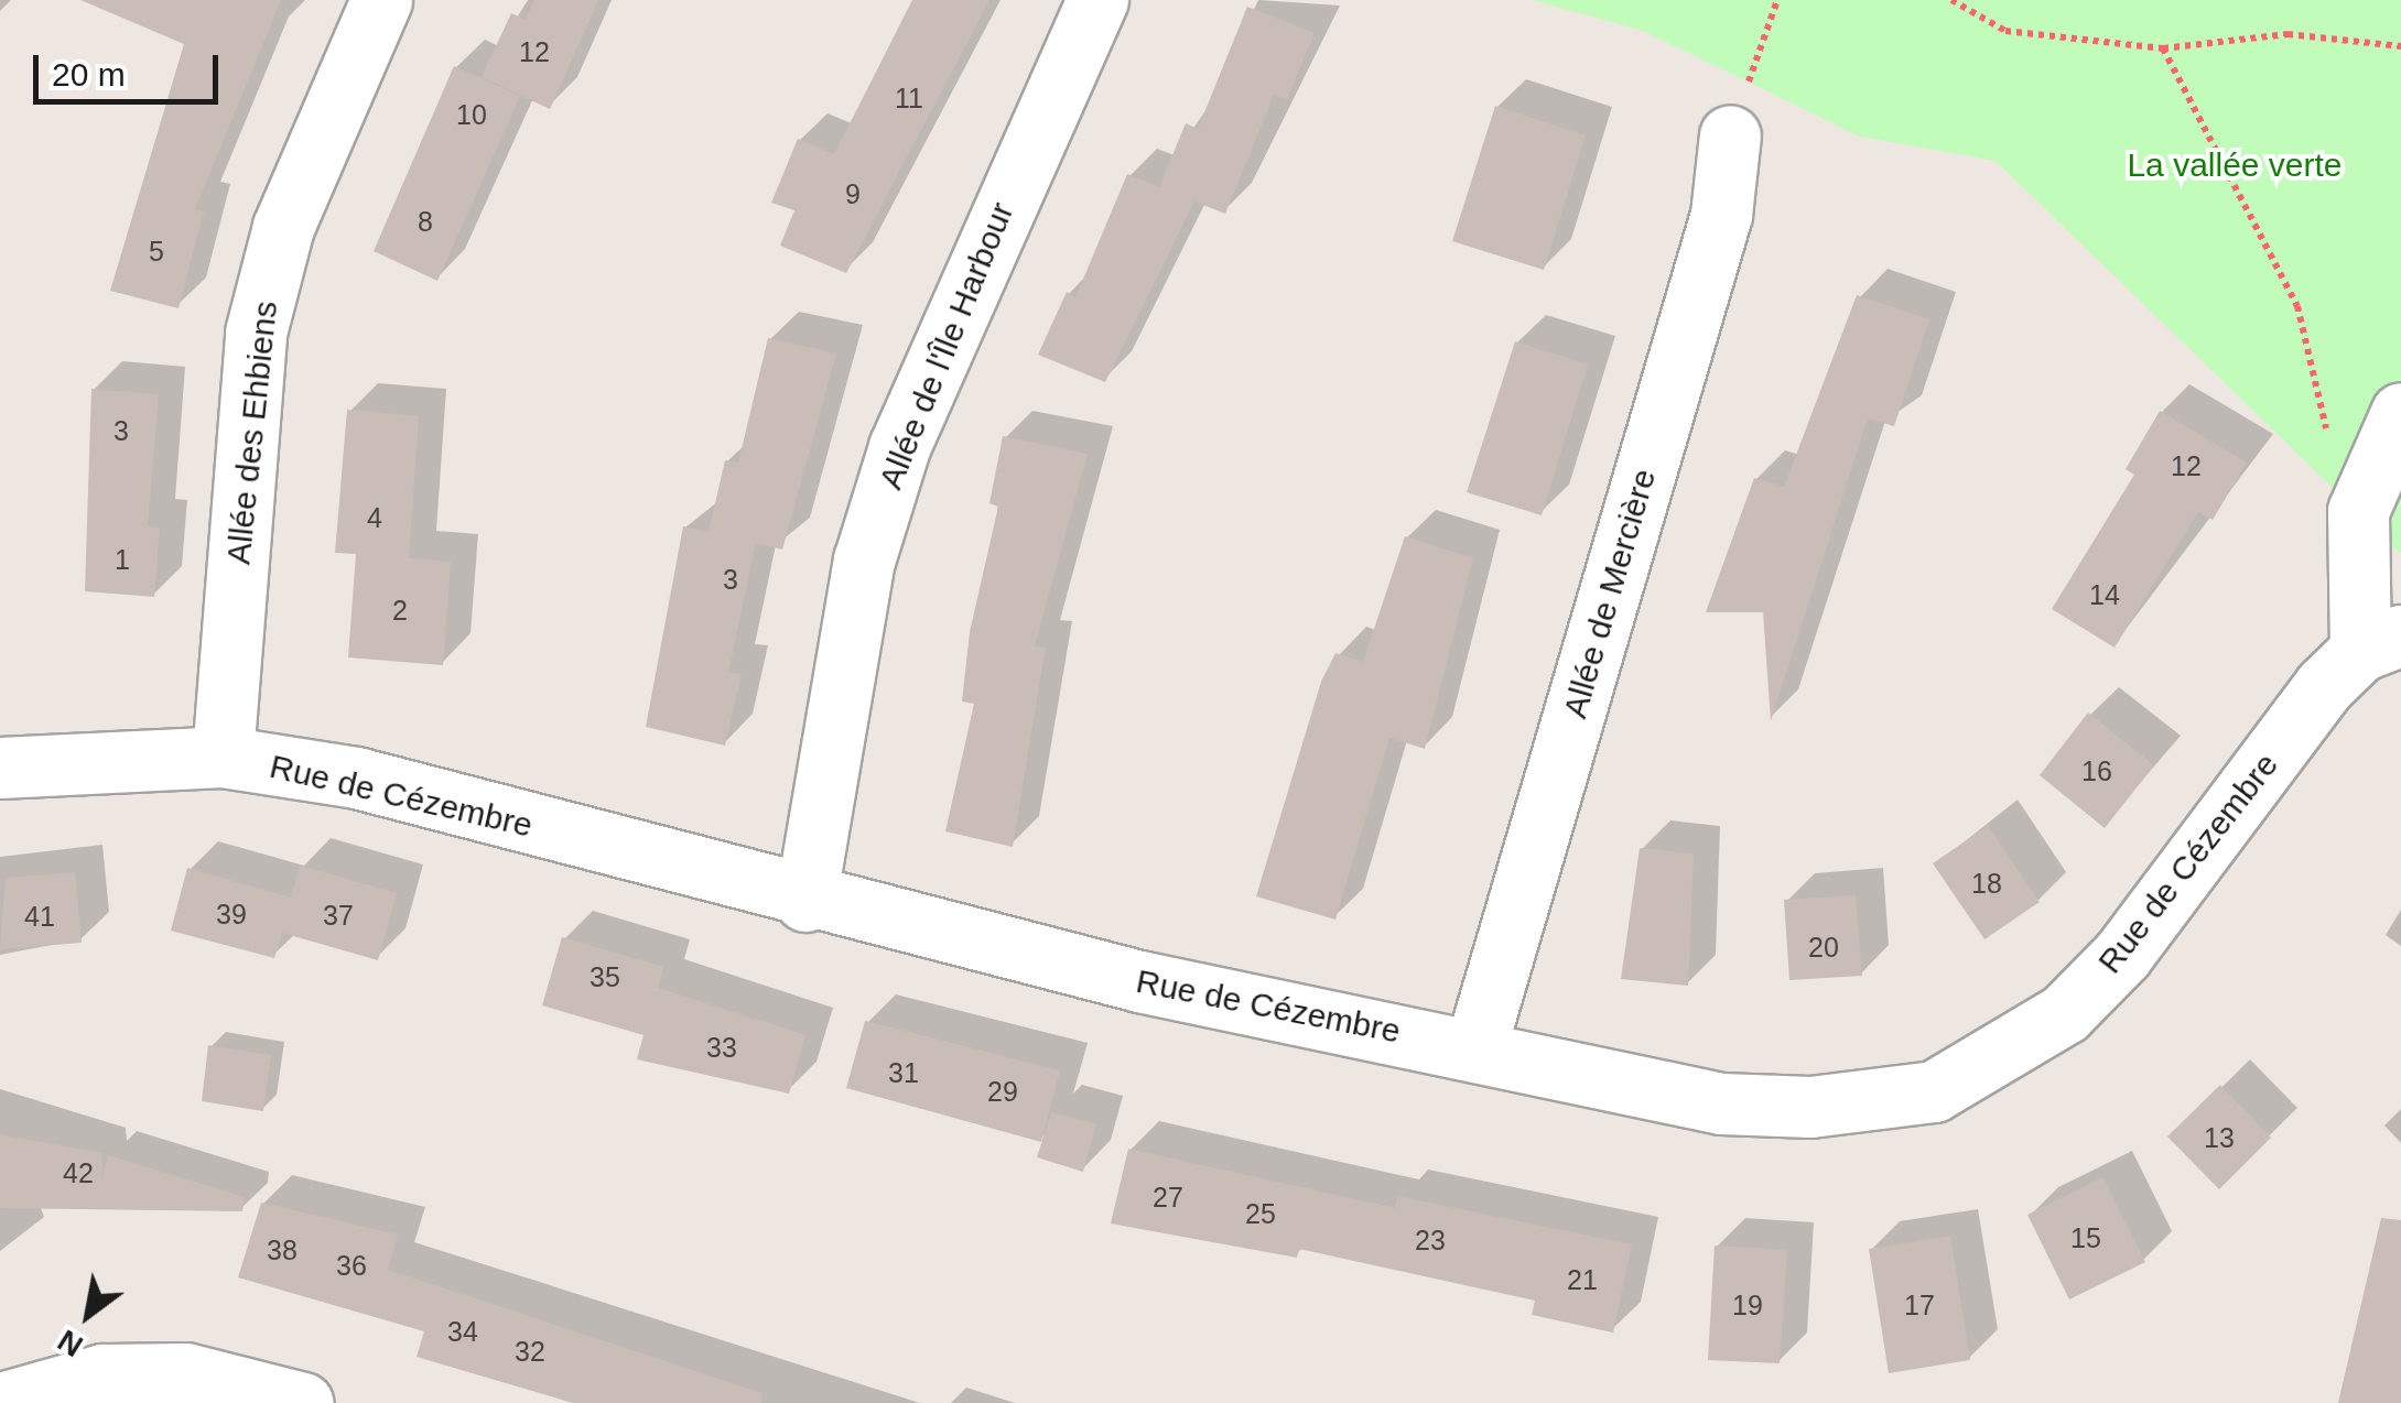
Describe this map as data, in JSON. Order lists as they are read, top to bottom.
{
  "streets": {
    "street": [
      "Allée de l'Île Harbour",
      "Allée des Ehbiens",
      "Allée de Mercière",
      "Rue de Cézembre"
    ]
  },
  "crossings": [
    ["Allée de l'Île Harbour", "Rue de Cézembre"],
    ["Allée des Ehbiens", "Rue de Cézembre"],
    ["Allée de Mercière", "Rue de Cézembre"]
  ],
  "parks": ["La vallée verte"],
  "house_numbers": [
    "12",
    "11",
    "10",
    "9",
    "8",
    "5",
    "3",
    "12",
    "4",
    "1",
    "3",
    "14",
    "2",
    "16",
    "18",
    "39",
    "37",
    "41",
    "20",
    "35",
    "33",
    "31",
    "29",
    "13",
    "42",
    "27",
    "25",
    "15",
    "23",
    "38",
    "36",
    "21",
    "19",
    "17",
    "34",
    "32"
  ],
  "scale_bar": "20 m",
  "north": "bottom left"
}
